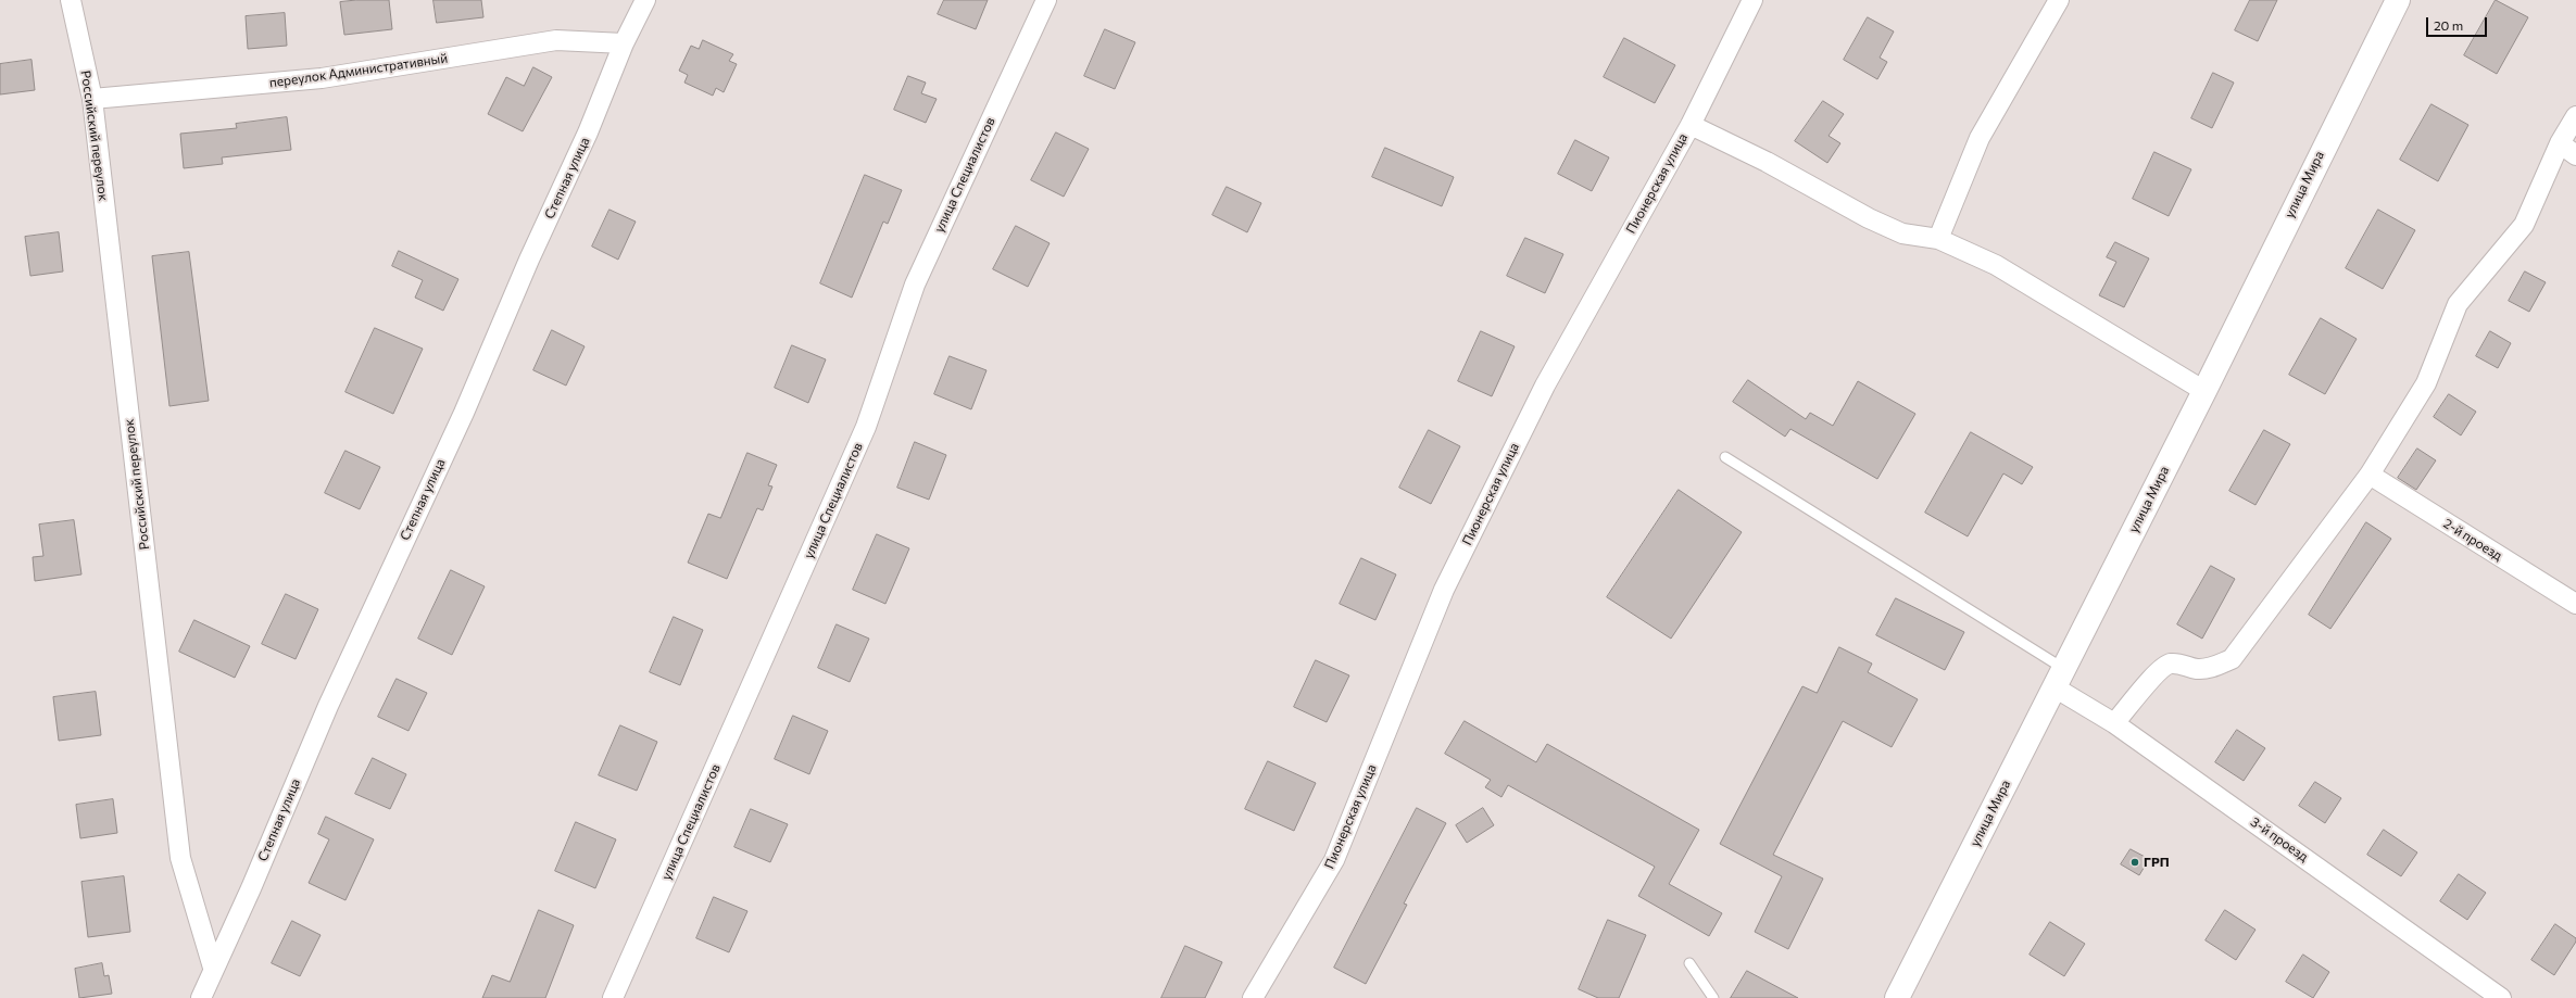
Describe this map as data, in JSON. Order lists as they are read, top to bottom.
{
  "streets": {
    "main road": ["улица Мира"],
    "street": [
      "переулок Административный",
      "Российский переулок",
      "улица Специалистов",
      "Степная улица",
      "Пионерская улица",
      "2-й проезд",
      "3-й проезд"
    ]
  },
  "crossings": [
    ["переулок Административный", "Российский переулок"],
    ["переулок Административный", "Степная улица"],
    ["Российский переулок", "Степная улица"],
    ["улица Мира", "3-й проезд"]
  ],
  "places": ["ГРП"],
  "scale_bar": "20 m"
}
